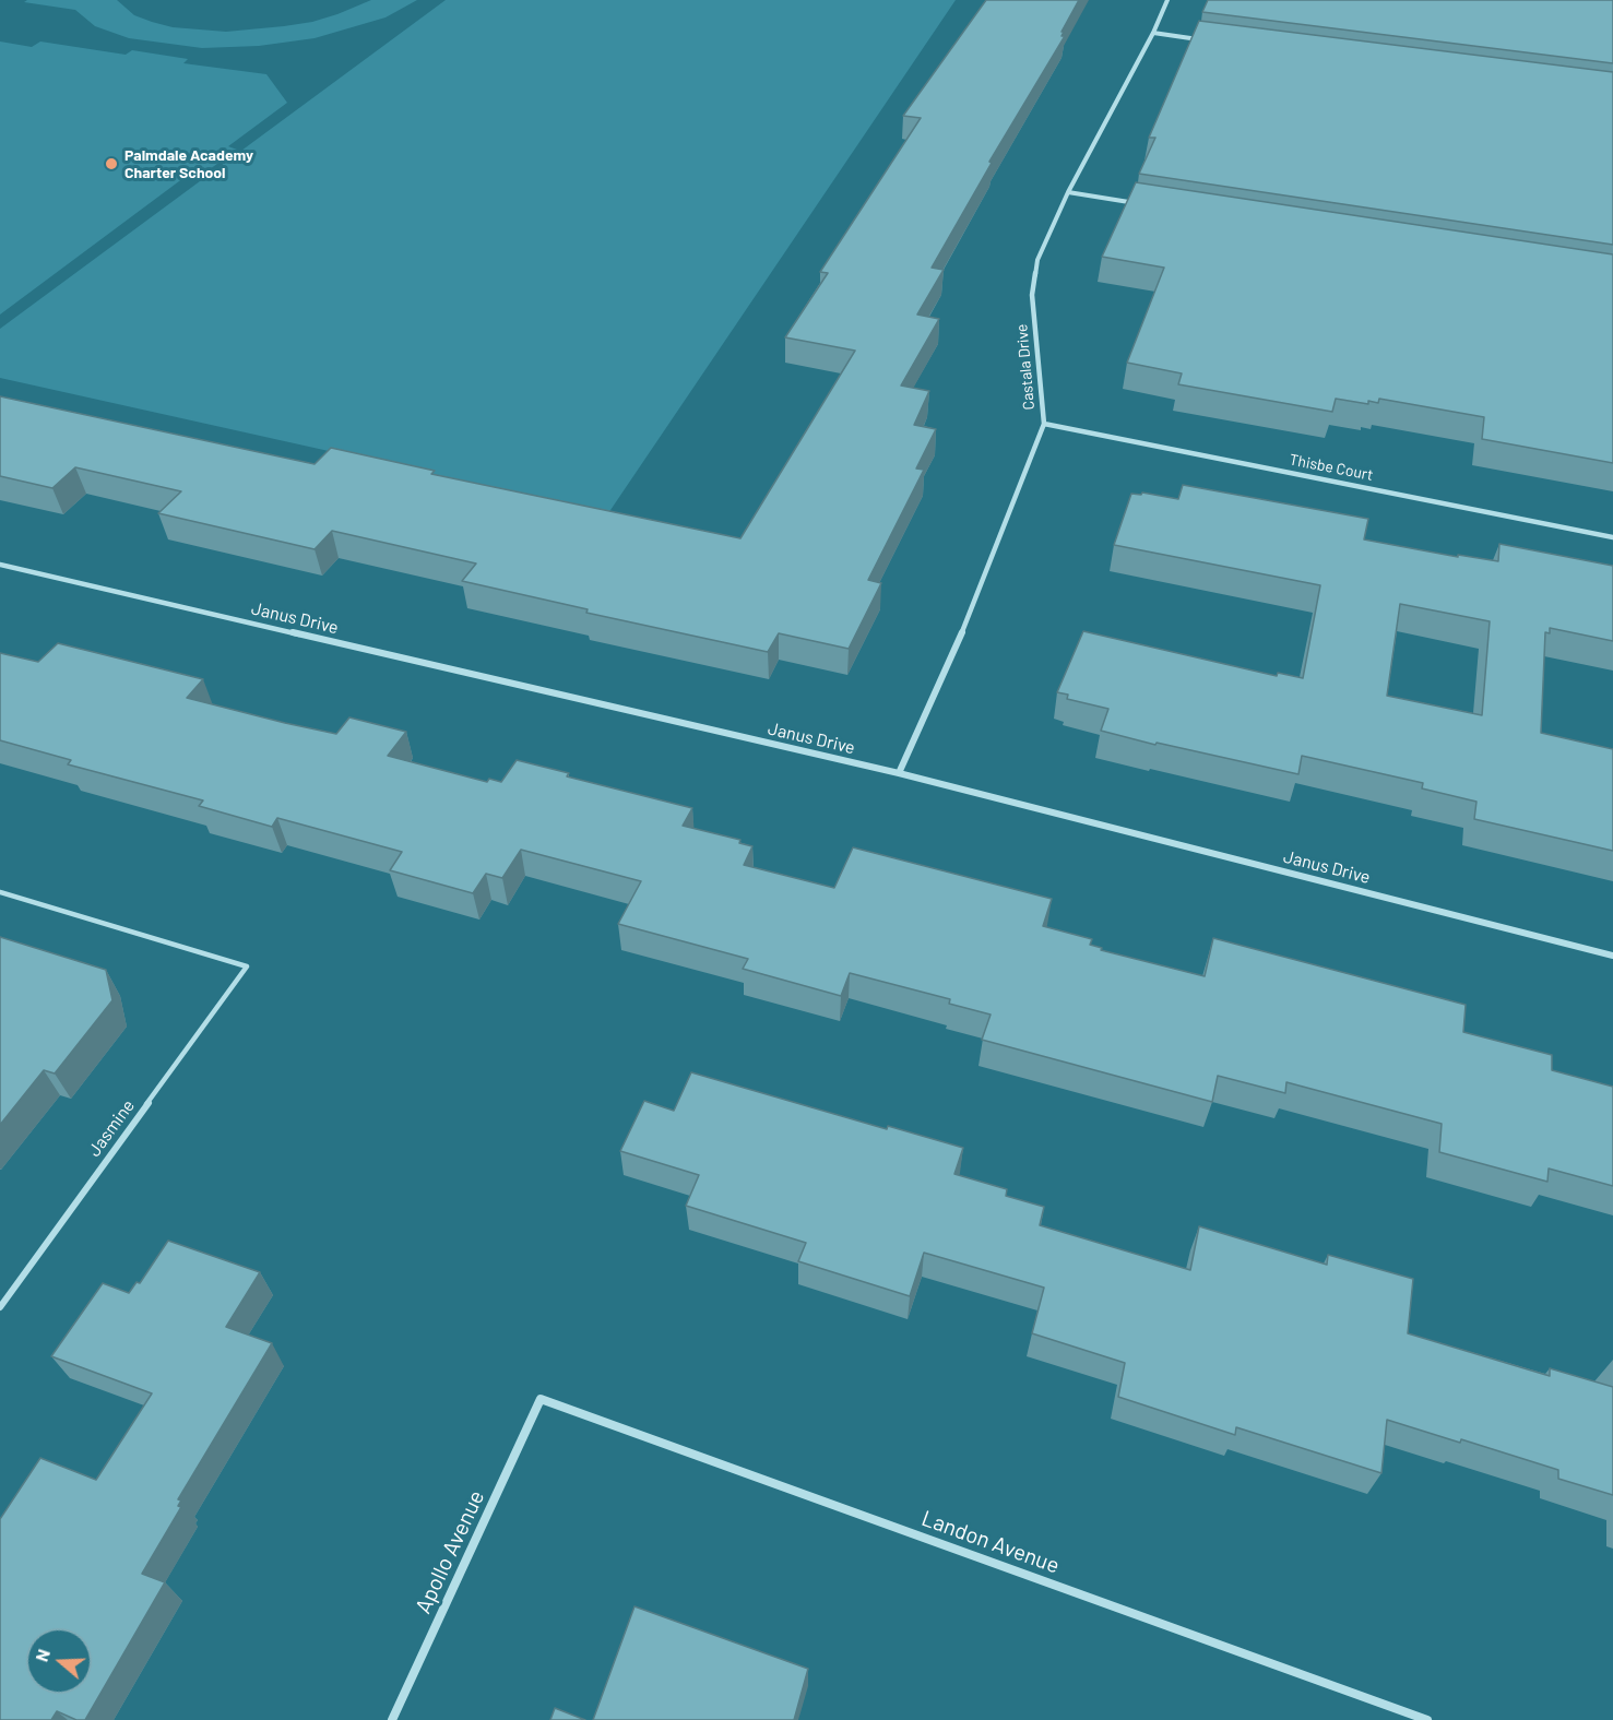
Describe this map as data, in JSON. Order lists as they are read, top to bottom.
{
  "streets": {
    "street": [
      "Castala Drive",
      "Thisbe Court",
      "Janus Drive",
      "Landon Avenue",
      "Apollo Avenue"
    ],
    "lane": ["Jasmine"]
  },
  "crossings": [
    ["Castala Drive", "Thisbe Court"],
    ["Castala Drive", "Janus Drive"],
    ["Landon Avenue", "Apollo Avenue"]
  ],
  "places": ["Palmdale Academy Charter School"],
  "north": "left"
}
